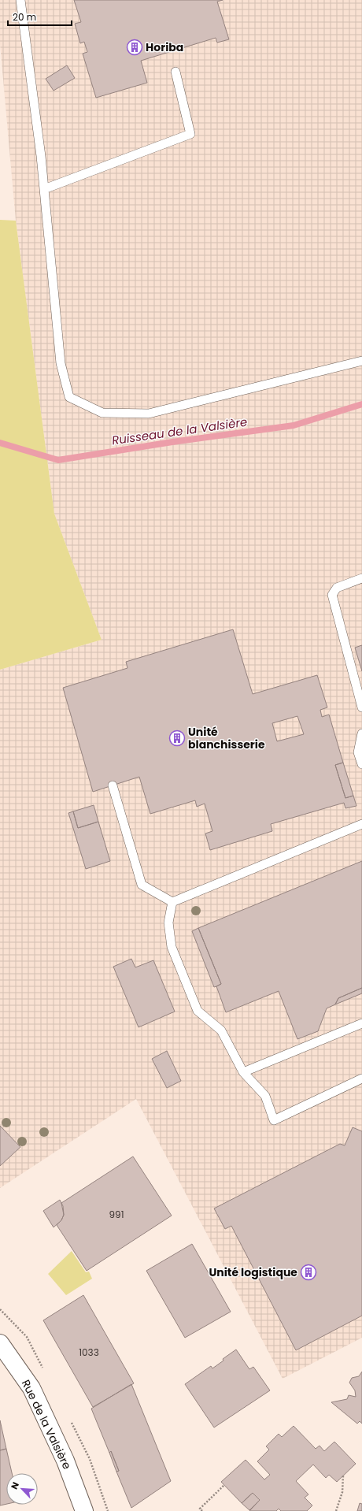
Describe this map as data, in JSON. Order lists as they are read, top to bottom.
{
  "streets": {
    "street": ["Rue de la Valsière"]
  },
  "water": ["Ruisseau de la Valsière"],
  "places": {
    "building": ["Horiba", "Unité blanchisserie", "Unité logistique"]
  },
  "house_numbers": ["991", "1033"],
  "scale_bar": "20 m",
  "north": "top left"
}
